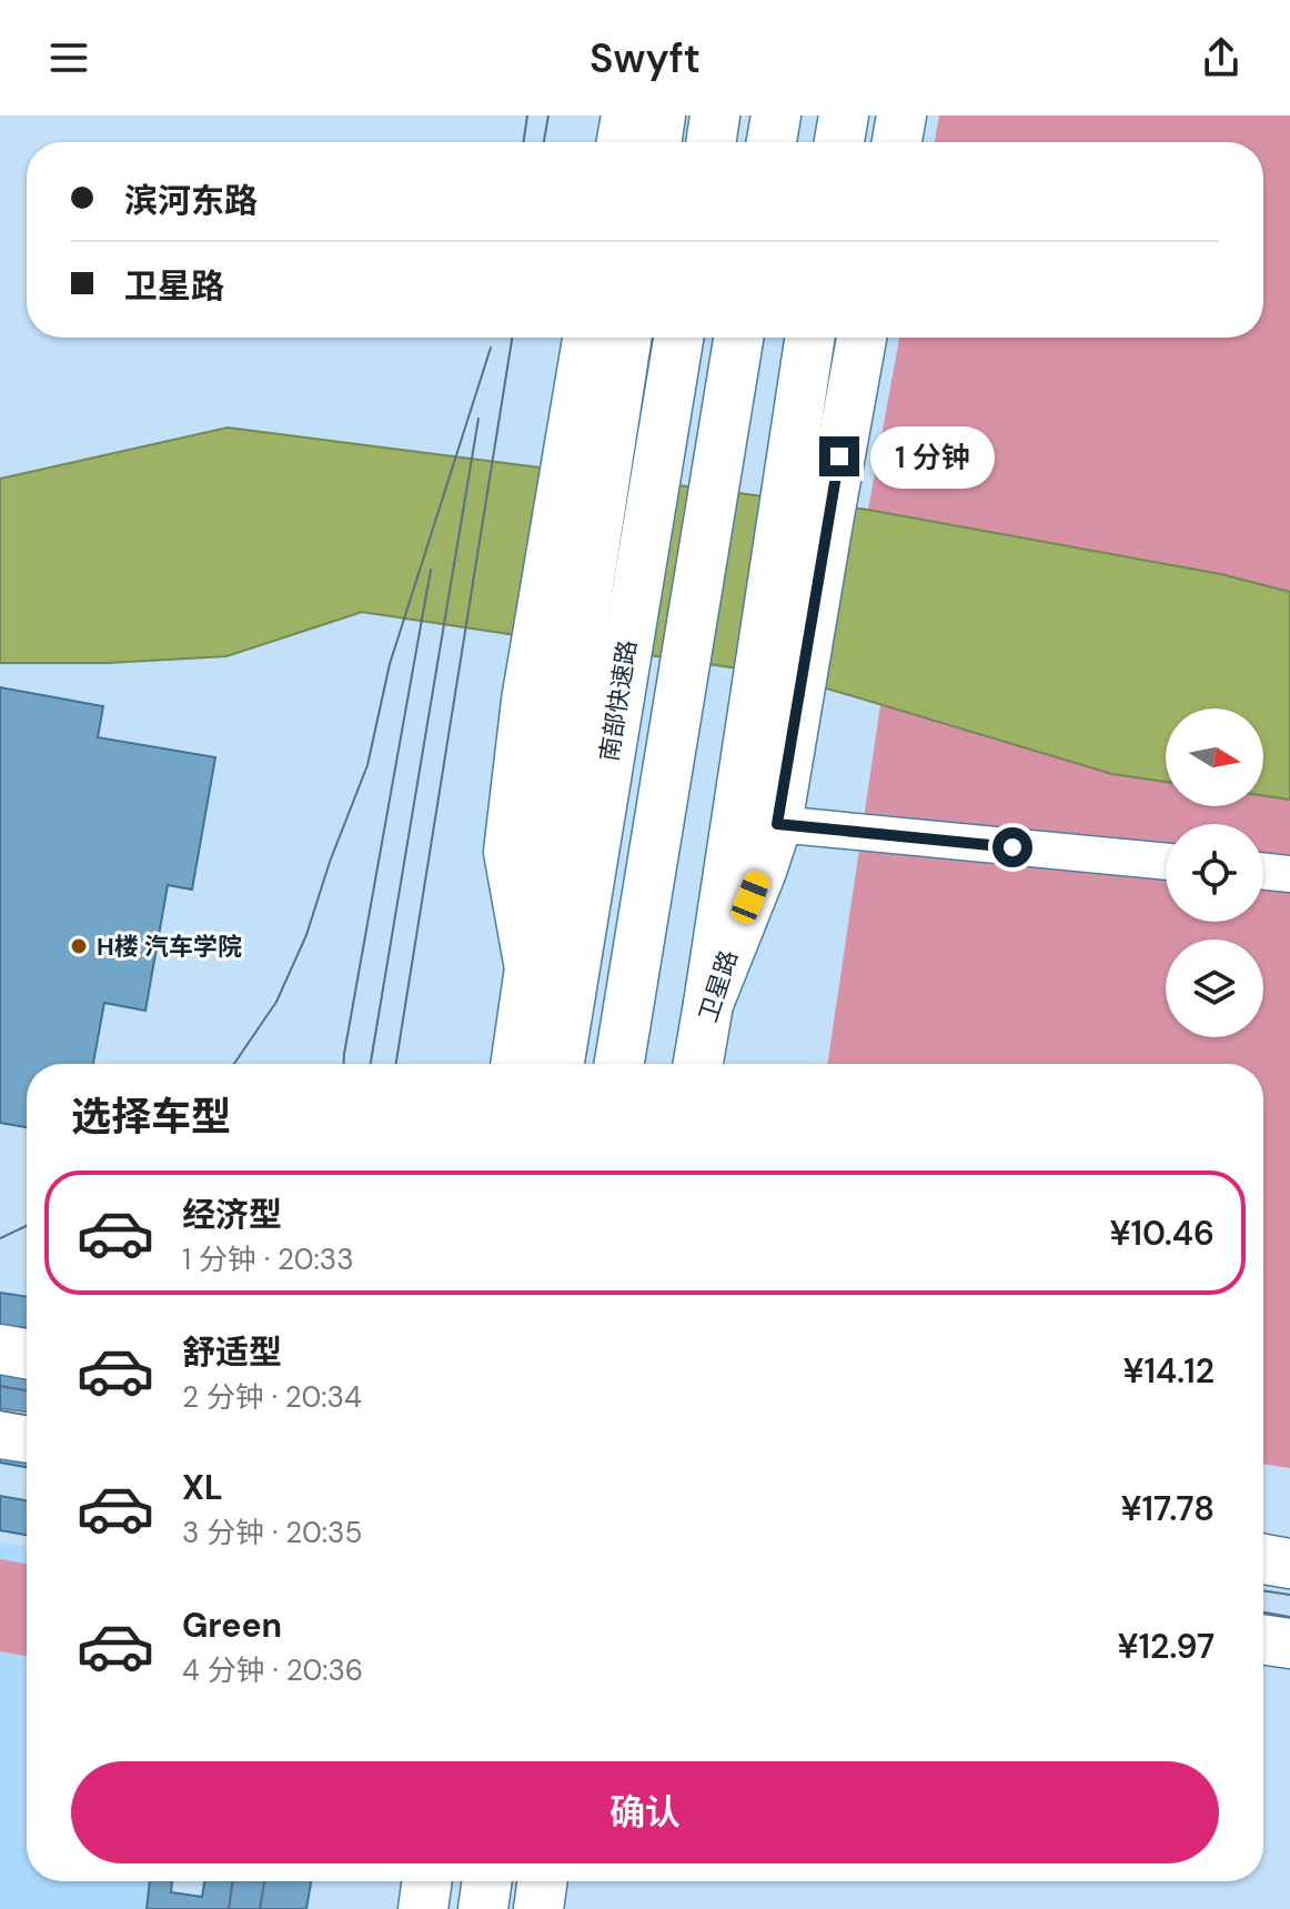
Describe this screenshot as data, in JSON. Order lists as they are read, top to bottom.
{
  "streets": {
    "main road": ["南部快速路", "卫星路"]
  },
  "places": ["H楼 汽车学院"],
  "north": "right",
  "page": {
    "header": "Swyft",
    "banner": ["滨河东路", "卫星路"],
    "bubble": "1 分钟",
    "heading": "选择车型",
    "list": [
      {
        "name": "经济型",
        "note": "1 分钟 · 20:33",
        "value": "¥10.46"
      },
      {
        "name": "舒适型",
        "note": "2 分钟 · 20:34",
        "value": "¥14.12"
      },
      {
        "name": "XL",
        "note": "3 分钟 · 20:35",
        "value": "¥17.78"
      },
      {
        "name": "Green",
        "note": "4 分钟 · 20:36",
        "value": "¥12.97"
      }
    ],
    "buttons": "确认"
  }
}
